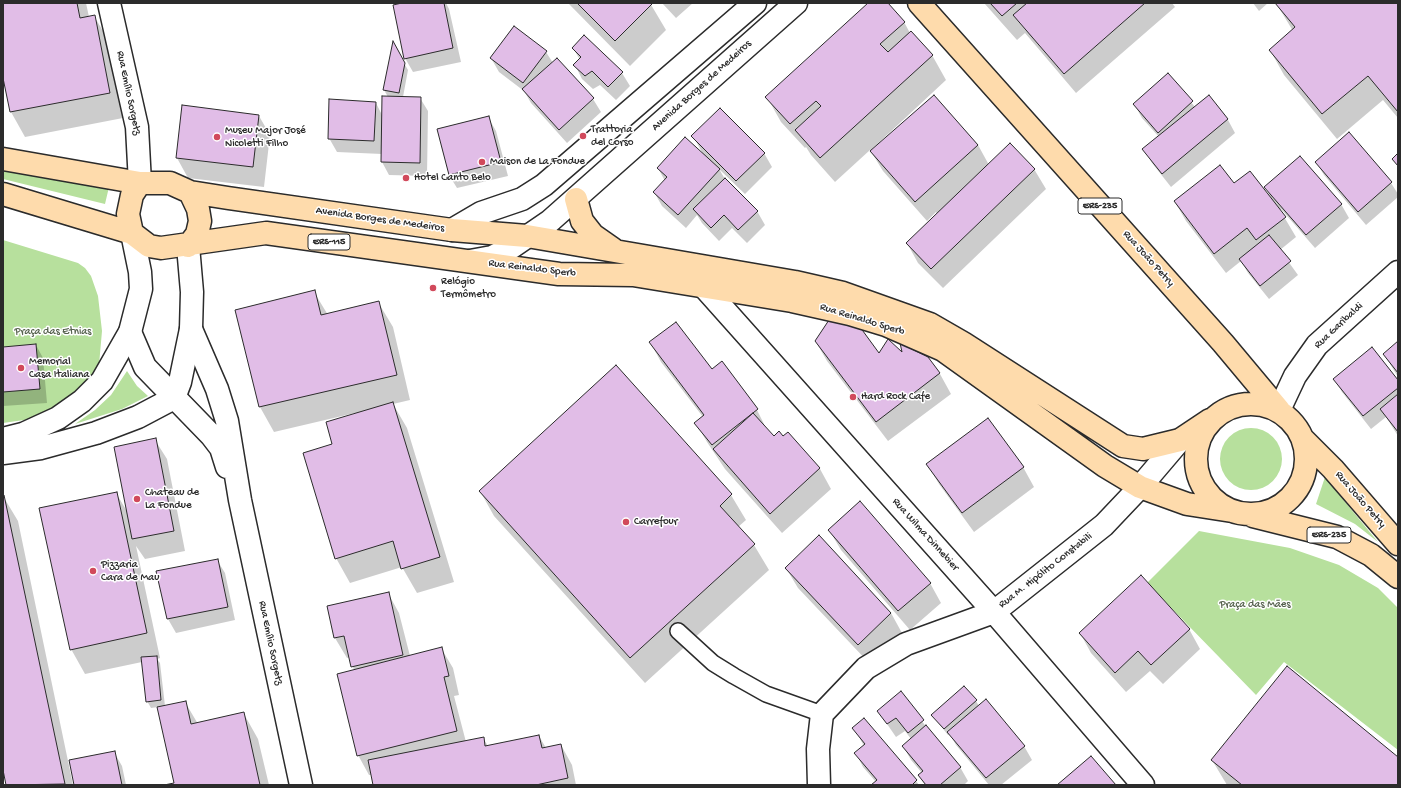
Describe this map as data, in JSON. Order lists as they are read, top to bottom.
{
  "streets": {
    "main road": [
      "Avenida Borges de Medeiros",
      "ERS-235",
      "ERS-115",
      "Rua João Petry",
      "Rua Reinaldo Sperb"
    ],
    "street": [
      "Rua Emílio Sorgetz",
      "Rua Garibaldi",
      "Rua Wilma Dinnebier",
      "Rua M. Hipólito Constabili"
    ]
  },
  "crossings": [
    ["Avenida Borges de Medeiros", "Rua Emílio Sorgetz"],
    ["Avenida Borges de Medeiros", "Rua Reinaldo Sperb"],
    ["ERS-235", "Rua João Petry"],
    ["ERS-235", "Rua Reinaldo Sperb"],
    ["ERS-235", "Rua Garibaldi"],
    ["Rua João Petry", "Rua Reinaldo Sperb"],
    ["Rua João Petry", "Rua Garibaldi"],
    ["Rua Reinaldo Sperb", "Rua Garibaldi"],
    ["Rua Reinaldo Sperb", "Rua Wilma Dinnebier"],
    ["Rua Reinaldo Sperb", "Rua M. Hipólito Constabili"],
    ["Rua Wilma Dinnebier", "Rua M. Hipólito Constabili"]
  ],
  "parks": ["Praça das Etnias", "Praça das Mães"],
  "places": [
    "Trattoria del Corso",
    "Museu Major José Nicoletti Filho",
    "Maison de La Fondue",
    "Hotel Canto Belo",
    "Relógio Termômetro",
    "Memorial Casa Italiana",
    "Hard Rock Cafe",
    "Chateau de La Fondue",
    "Carrefour",
    "Pizzaria Cara de Mau"
  ]
}
